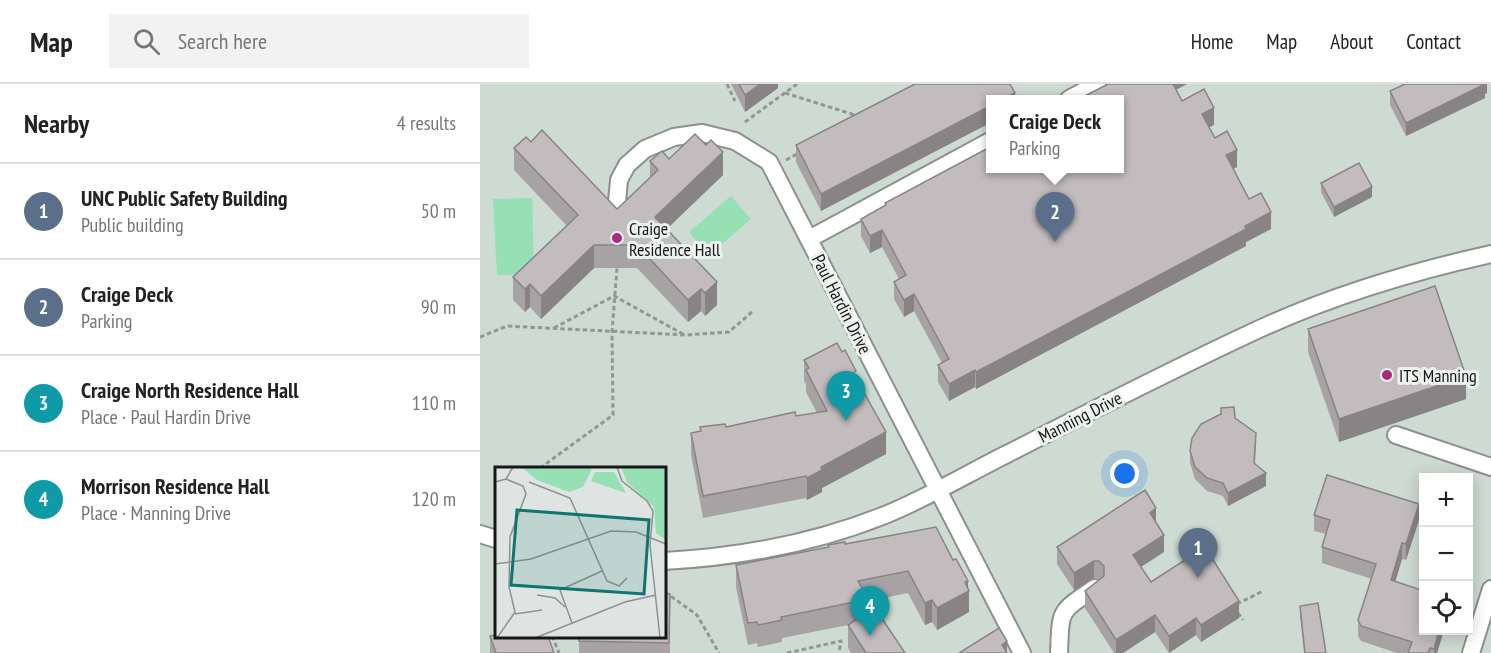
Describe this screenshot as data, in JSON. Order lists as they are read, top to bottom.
{
  "streets": {
    "street": ["Paul Hardin Drive", "Manning Drive"]
  },
  "crossings": [
    ["Paul Hardin Drive", "Manning Drive"]
  ],
  "places": ["Craige Residence Hall", "ITS Manning"],
  "page": {
    "header": "Map",
    "search": "Search here",
    "nav": [
      "Home",
      "Map",
      "About",
      "Contact"
    ],
    "heading": ["Nearby", "4 results"],
    "popup": ["Craige Deck", "Parking"],
    "list": [
      {
        "mark": "1",
        "name": "UNC Public Safety Building",
        "note": "Public building",
        "value": "50 m"
      },
      {
        "mark": "2",
        "name": "Craige Deck",
        "note": "Parking",
        "value": "90 m"
      },
      {
        "mark": "3",
        "name": "Craige North Residence Hall",
        "note": "Place · Paul Hardin Drive",
        "value": "110 m"
      },
      {
        "mark": "4",
        "name": "Morrison Residence Hall",
        "note": "Place · Manning Drive",
        "value": "120 m"
      }
    ],
    "pins": [
      "2",
      "3",
      "1",
      "4"
    ],
    "map_buttons": ["+", "−"]
  }
}
